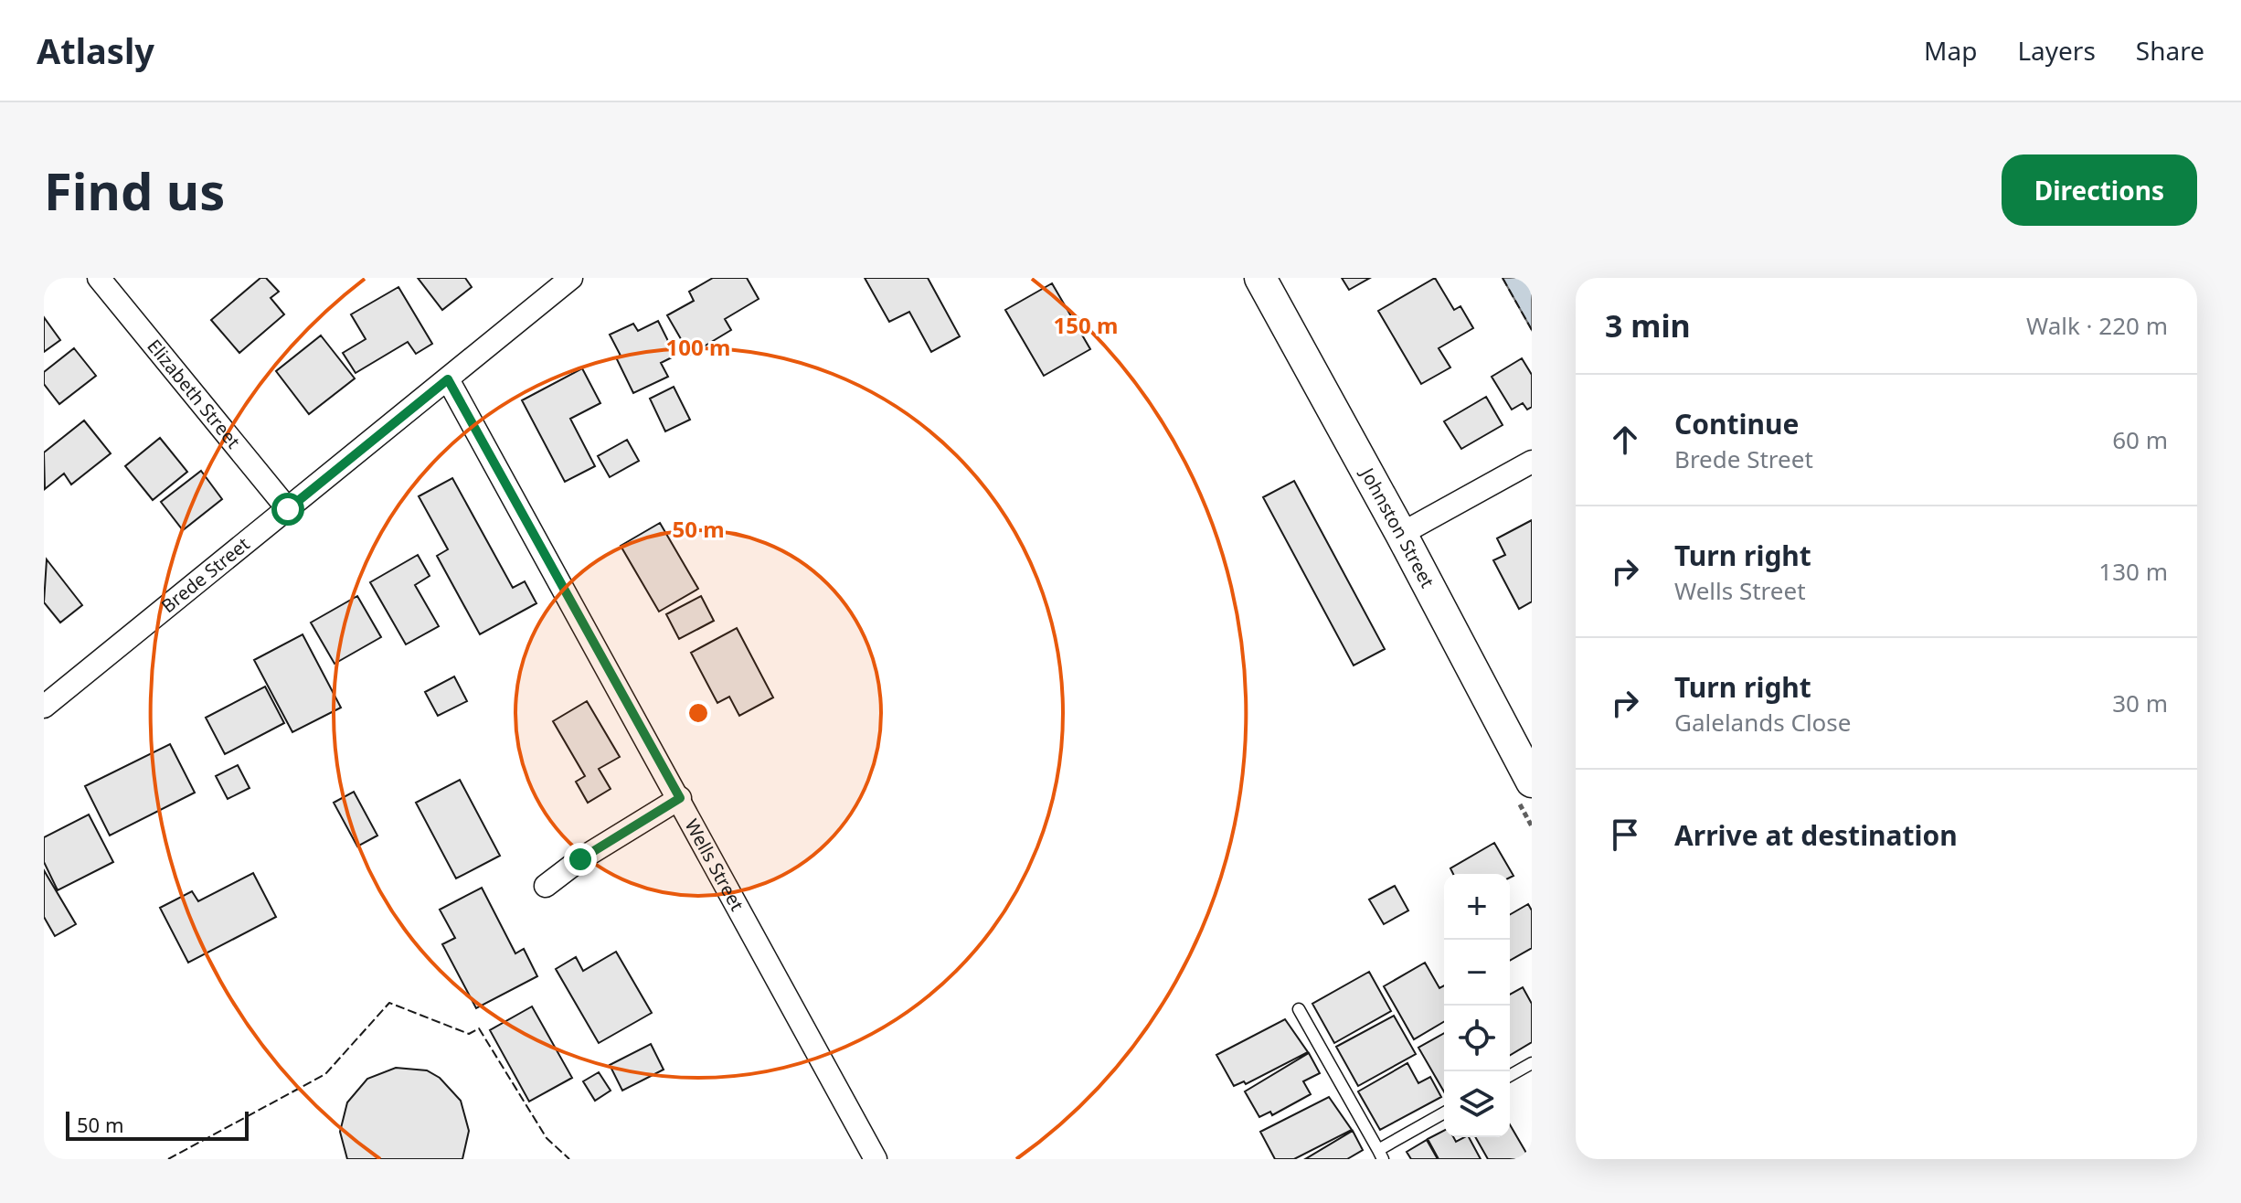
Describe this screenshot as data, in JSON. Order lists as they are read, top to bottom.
{
  "streets": {
    "main road": ["Johnston Street"],
    "street": ["Elizabeth Street", "Brede Street", "Wells Street"]
  },
  "crossings": [
    ["Elizabeth Street", "Brede Street"],
    ["Brede Street", "Wells Street"]
  ],
  "scale_bar": "50 m",
  "page": {
    "header": "Atlasly",
    "nav": ["Map", "Layers", "Share"],
    "buttons": "Directions",
    "title": "Find us",
    "heading": ["3 min", "Walk · 220 m"],
    "list": [
      ["Continue", "Brede Street", "60 m"],
      ["Turn right", "Wells Street", "130 m"],
      ["Turn right", "Galelands Close", "30 m"],
      "Arrive at destination"
    ],
    "map_buttons": ["+", "−"],
    "scale": "50 m"
  },
  "rings": ["150 m", "100 m", "50 m"]
}
